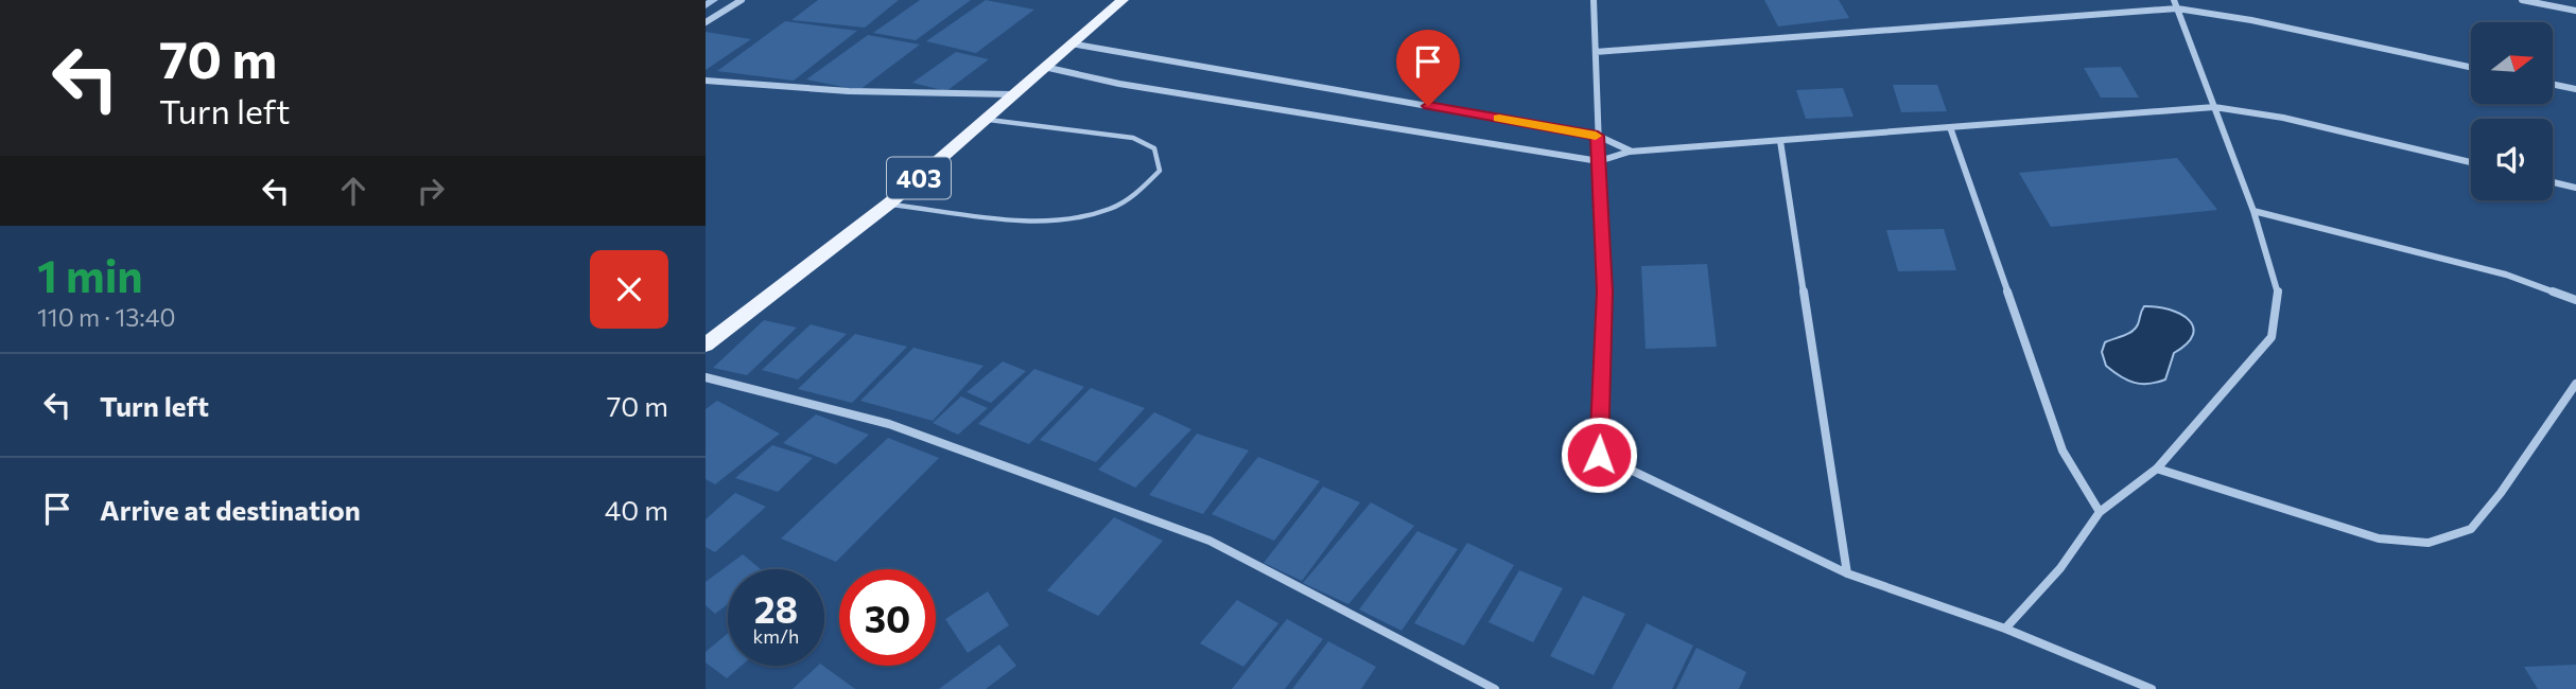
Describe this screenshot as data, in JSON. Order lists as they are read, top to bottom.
{
  "streets": {
    "main road": ["403"]
  },
  "north": "right",
  "page": {
    "turn": ["70 m", "Turn left"],
    "heading": ["1 min", "110 m · 13:40"],
    "list": [
      {
        "name": "Turn left",
        "value": "70 m"
      },
      {
        "name": "Arrive at destination",
        "value": "40 m"
      }
    ],
    "speed": "28 km/h",
    "limit": "30"
  }
}
